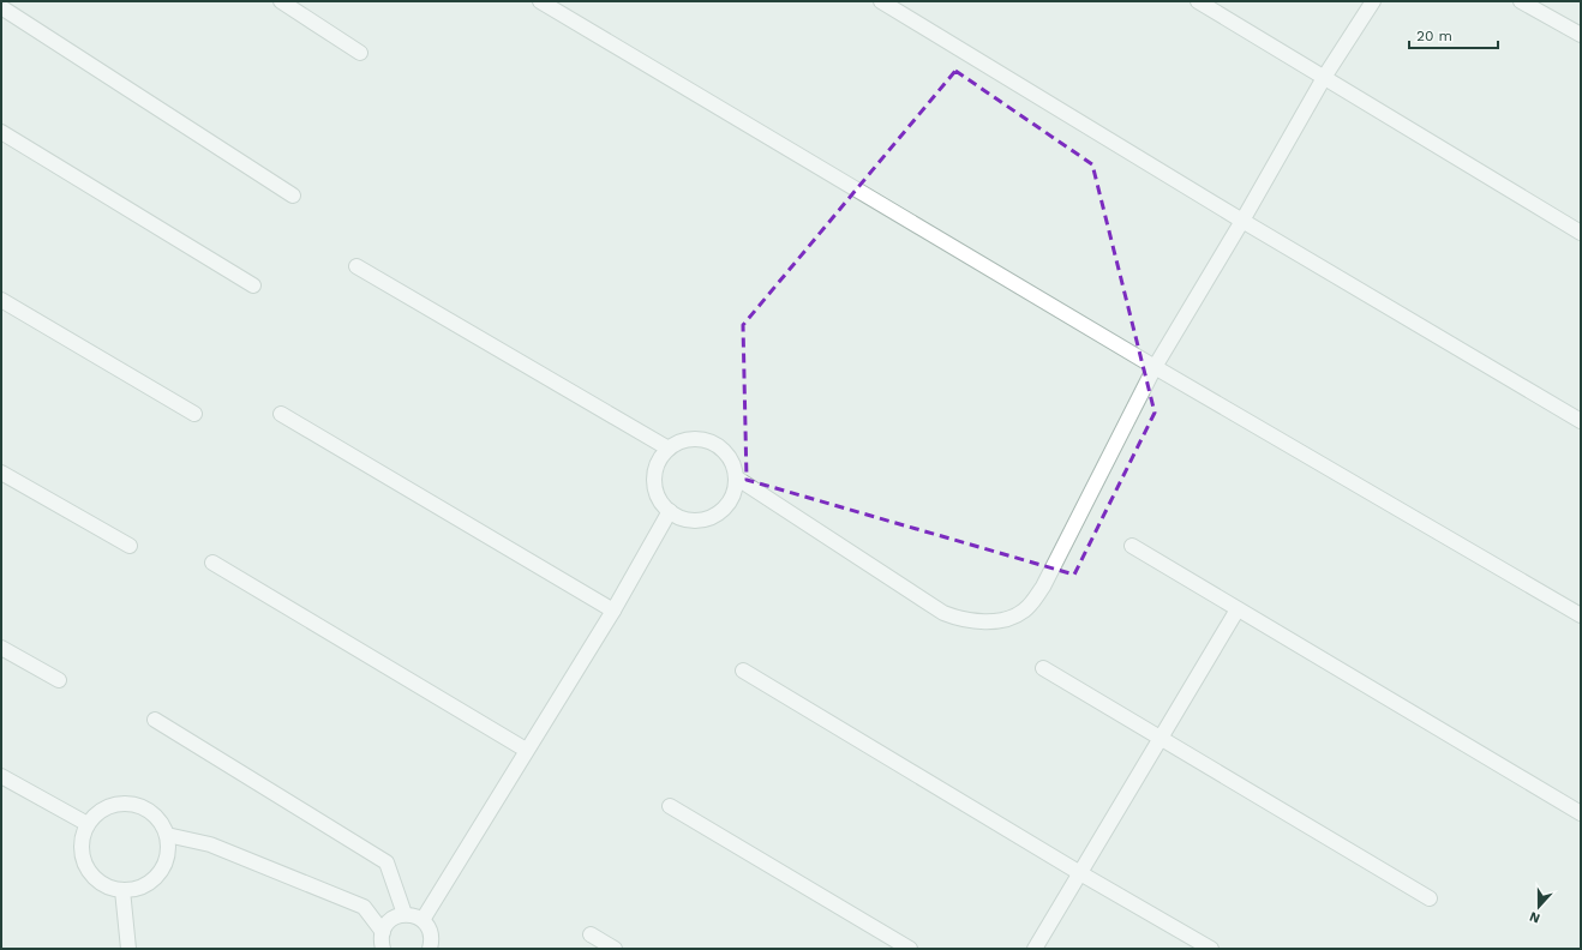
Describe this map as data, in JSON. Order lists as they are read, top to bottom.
{
  "scale_bar": "20 m",
  "north": "bottom"
}
